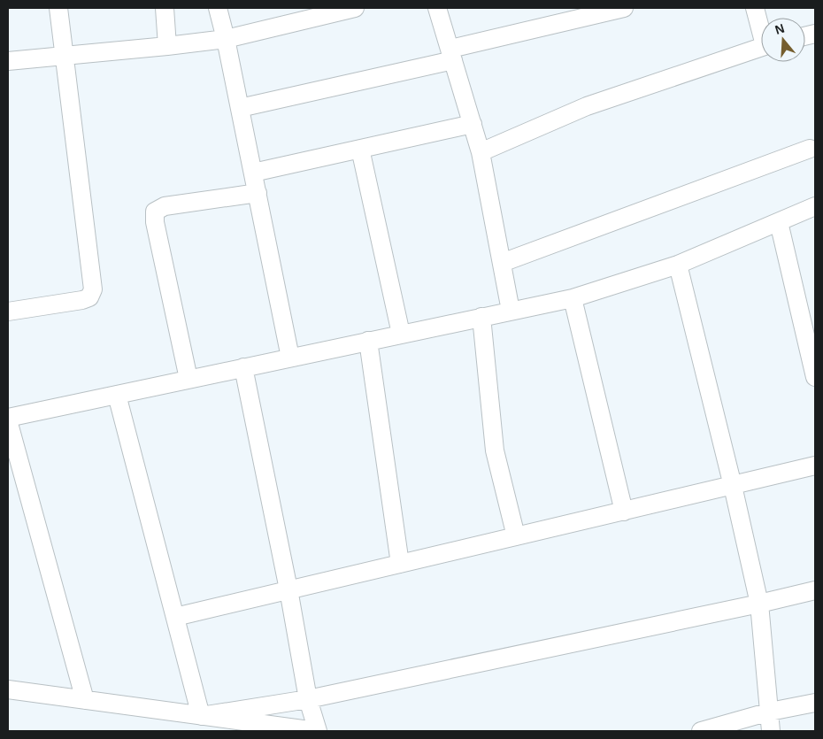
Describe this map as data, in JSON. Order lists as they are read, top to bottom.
{
  "north": "top"
}
